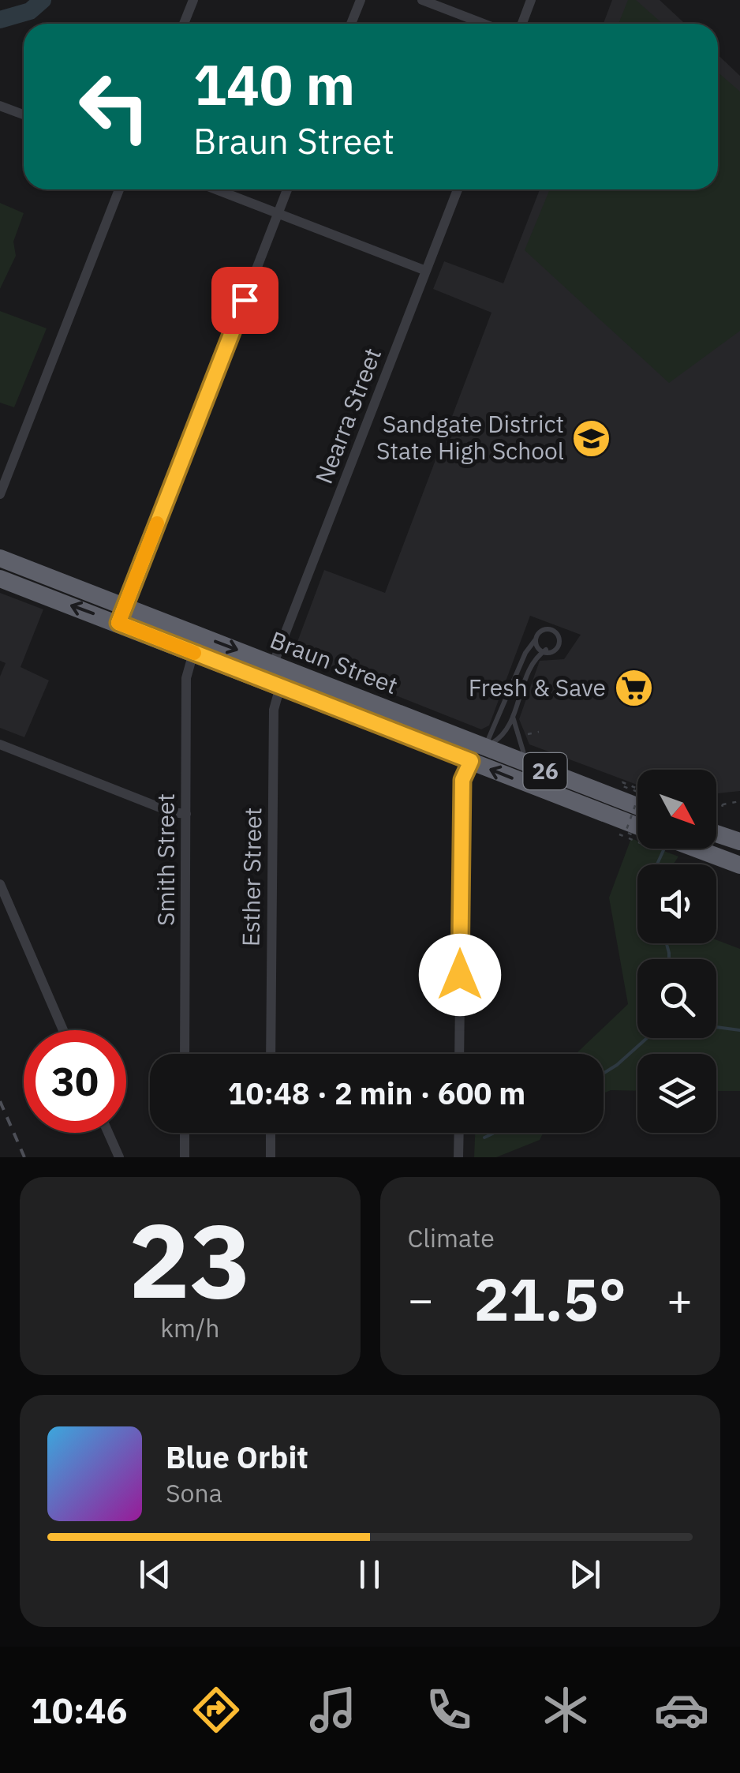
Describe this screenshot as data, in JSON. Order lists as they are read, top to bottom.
{
  "streets": {
    "highway": ["Braun Street", "26"],
    "street": ["Nearra Street", "Smith Street", "Esther Street"]
  },
  "crossings": [
    ["Nearra Street", "Braun Street"],
    ["Braun Street", "Smith Street"],
    ["Braun Street", "Esther Street"]
  ],
  "places": {
    "school or university": ["Sandgate District State High School"],
    "supermarket": ["Fresh & Save"]
  },
  "north": "bottom right",
  "page": {
    "turn": ["140 m", "Braun Street"],
    "limit": "30",
    "trip": "10:48 · 2 min · 600 m",
    "tile": [
      ["23", "km/h"],
      "Climate"
    ],
    "heat": ["−", "21.5°", "+"],
    "song": ["Blue Orbit", "Sona"],
    "tabs": "10:46"
  }
}
